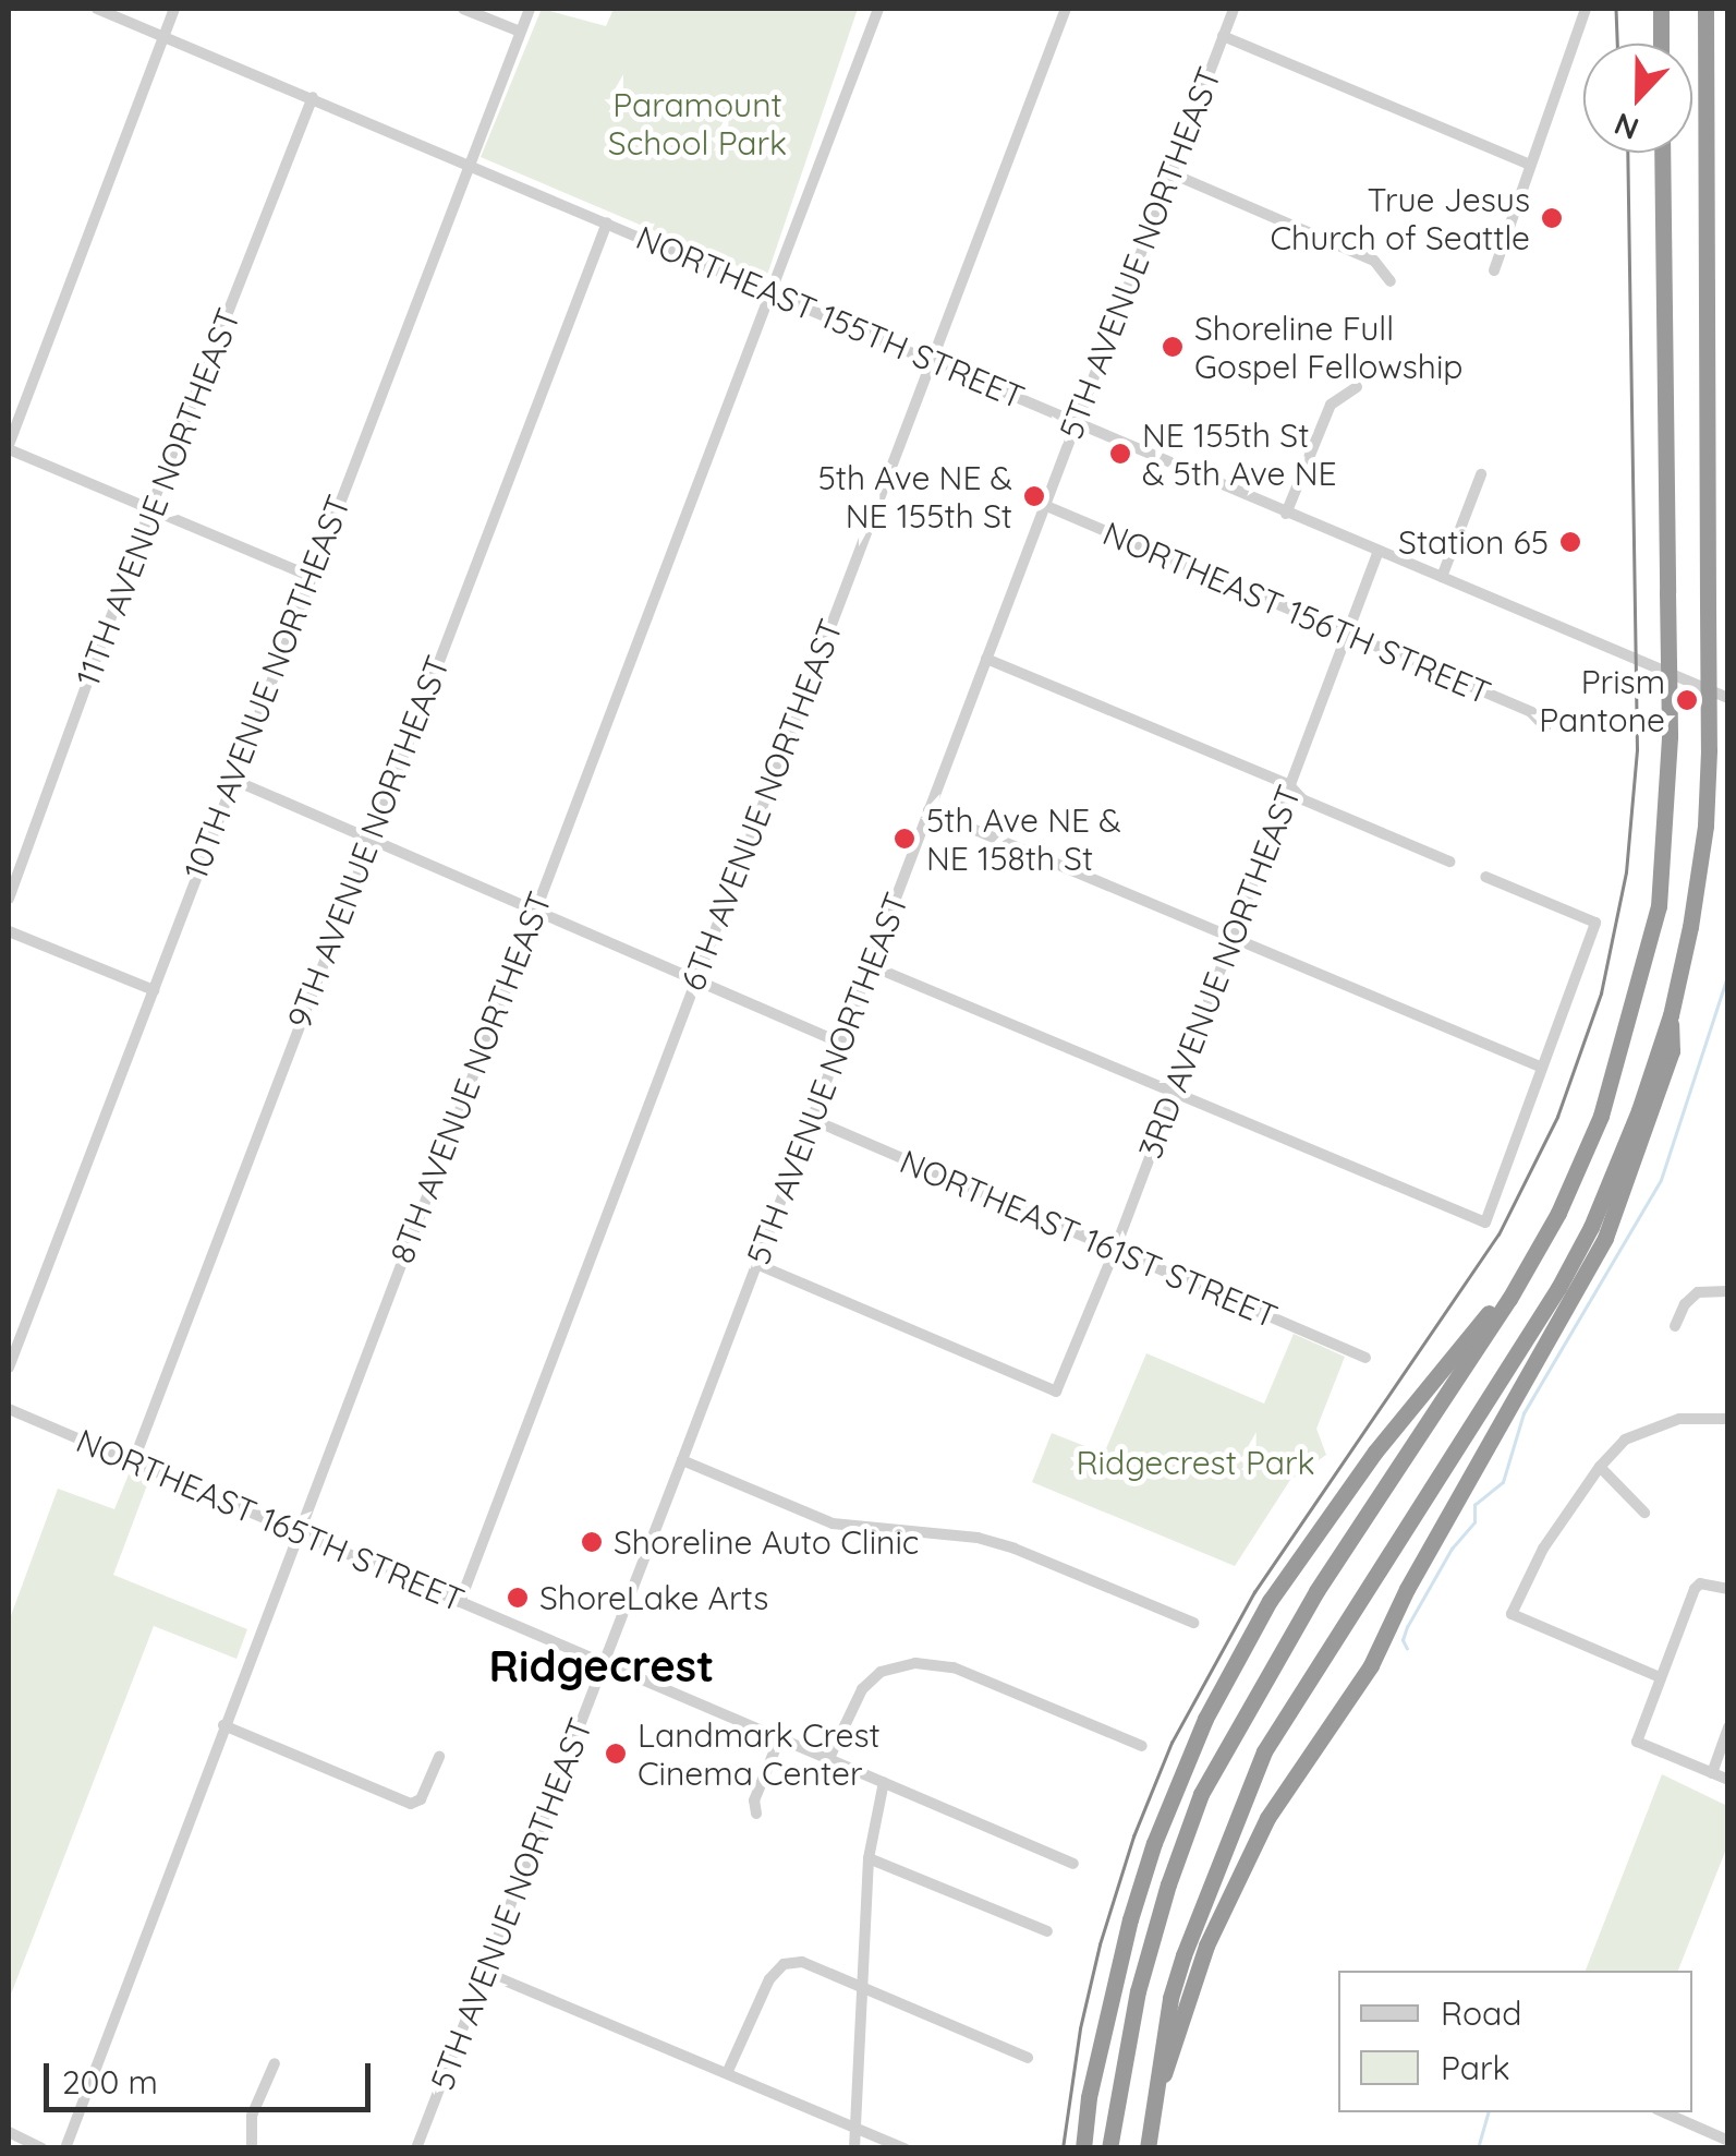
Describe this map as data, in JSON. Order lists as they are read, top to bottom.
{
  "streets": {
    "street": [
      "5TH AVENUE NORTHEAST",
      "NORTHEAST 155TH STREET",
      "11TH AVENUE NORTHEAST",
      "NORTHEAST 156TH STREET",
      "10TH AVENUE NORTHEAST",
      "6TH AVENUE NORTHEAST",
      "9TH AVENUE NORTHEAST",
      "3RD AVENUE NORTHEAST",
      "8TH AVENUE NORTHEAST",
      "NORTHEAST 161ST STREET",
      "NORTHEAST 165TH STREET"
    ]
  },
  "crossings": [
    ["5TH AVENUE NORTHEAST", "NORTHEAST 155TH STREET"],
    ["5TH AVENUE NORTHEAST", "NORTHEAST 156TH STREET"],
    ["5TH AVENUE NORTHEAST", "3RD AVENUE NORTHEAST"],
    ["5TH AVENUE NORTHEAST", "NORTHEAST 161ST STREET"],
    ["5TH AVENUE NORTHEAST", "NORTHEAST 165TH STREET"],
    ["NORTHEAST 155TH STREET", "11TH AVENUE NORTHEAST"],
    ["NORTHEAST 155TH STREET", "10TH AVENUE NORTHEAST"],
    ["NORTHEAST 155TH STREET", "6TH AVENUE NORTHEAST"],
    ["NORTHEAST 155TH STREET", "9TH AVENUE NORTHEAST"],
    ["NORTHEAST 155TH STREET", "3RD AVENUE NORTHEAST"],
    ["NORTHEAST 155TH STREET", "8TH AVENUE NORTHEAST"],
    ["NORTHEAST 156TH STREET", "3RD AVENUE NORTHEAST"],
    ["6TH AVENUE NORTHEAST", "NORTHEAST 165TH STREET"],
    ["9TH AVENUE NORTHEAST", "NORTHEAST 165TH STREET"],
    ["3RD AVENUE NORTHEAST", "NORTHEAST 161ST STREET"],
    ["8TH AVENUE NORTHEAST", "NORTHEAST 165TH STREET"]
  ],
  "districts": ["Ridgecrest"],
  "parks": ["Paramount School Park", "Ridgecrest Park"],
  "places": [
    "True Jesus Church of Seattle",
    "Shoreline Full Gospel Fellowship",
    "NE 155th St & 5th Ave NE",
    "5th Ave NE & NE 155th St",
    "Station 65",
    "Prism Pantone",
    "5th Ave NE & NE 158th St",
    "Shoreline Auto Clinic",
    "ShoreLake Arts",
    "Landmark Crest Cinema Center"
  ],
  "legend": ["Road", "Park"],
  "scale_bar": "200 m",
  "north": "bottom"
}
